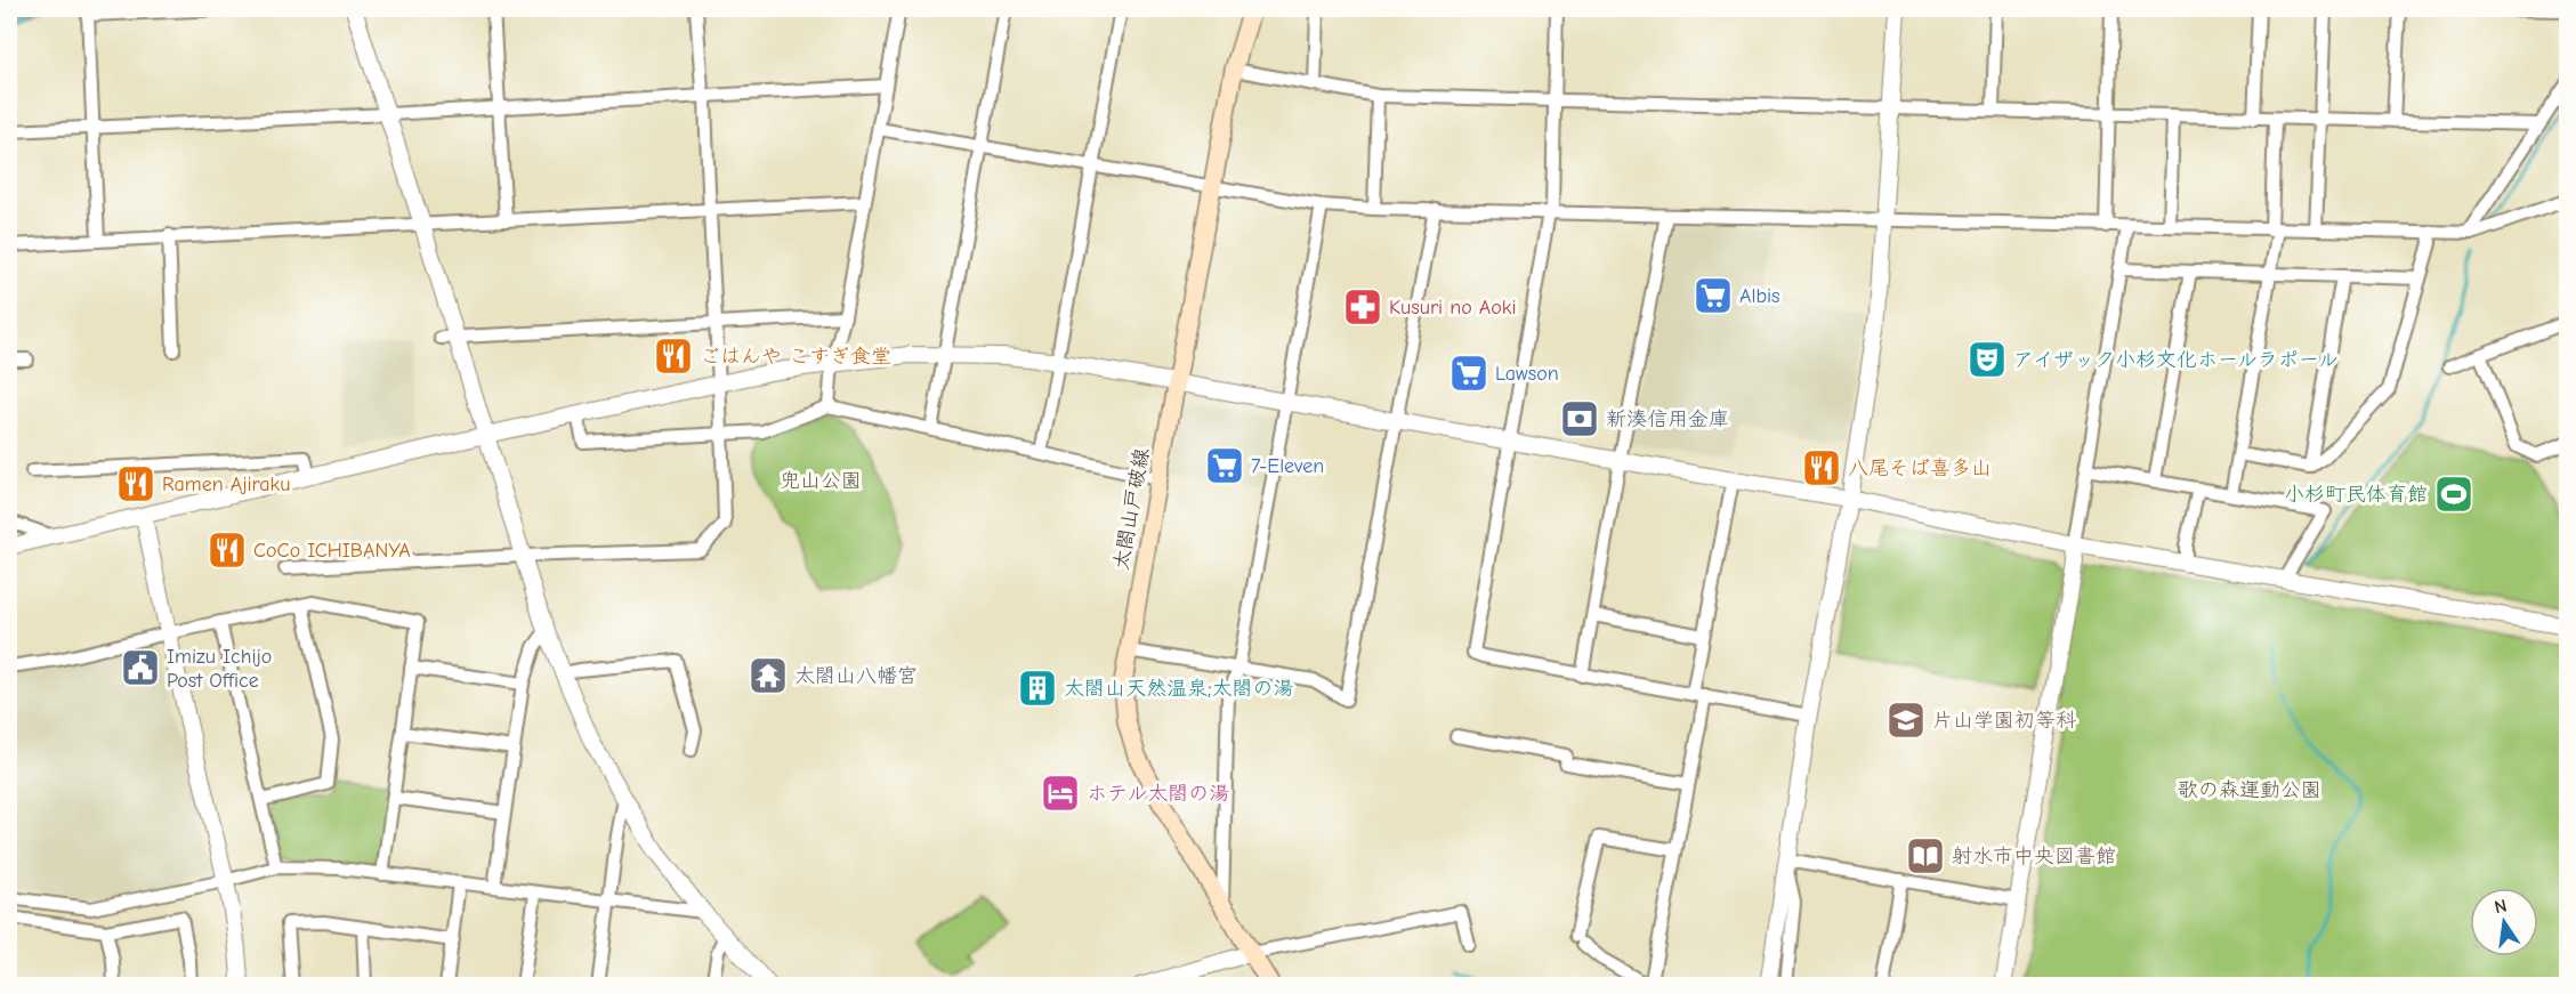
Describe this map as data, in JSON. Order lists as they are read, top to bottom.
{
  "streets": {
    "main road": ["太閤山戸破線"]
  },
  "parks": ["兜山公園", "歌の森運動公園"],
  "places": {
    "supermarket": ["Albis", "Lawson", "7-Eleven"],
    "pharmacy": ["Kusuri no Aoki"],
    "restaurant": [
      "ごはんや こすぎ食堂",
      "八尾そば喜多山",
      "Ramen Ajiraku",
      "CoCo ICHIBANYA"
    ],
    "theatre": ["アイザック小杉文化ホールラポール"],
    "bank": ["新湊信用金庫"],
    "sports": ["小杉町民体育館"],
    "public building": ["Imizu Ichijo Post Office"],
    "temple": ["太閤山八幡宮"],
    "building": ["太閤山天然温泉;太閤の湯"],
    "school or university": ["片山学園初等科"],
    "hotel": ["ホテル太閤の湯"],
    "library": ["射水市中央図書館"]
  },
  "north": "top"
}
